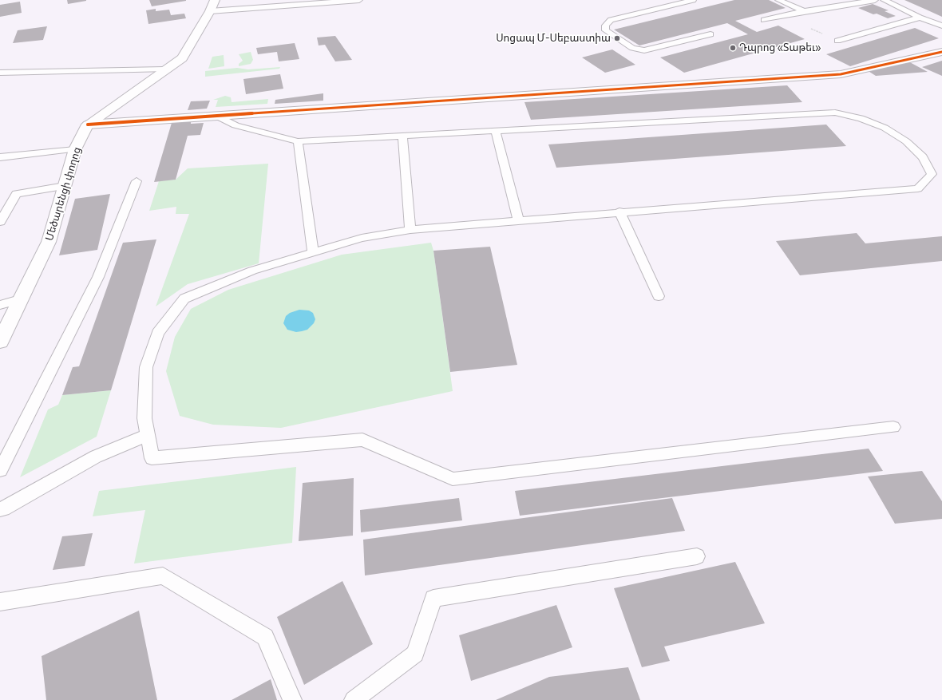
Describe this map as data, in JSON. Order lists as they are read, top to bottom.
{
  "streets": {
    "street": ["Մեծարենցի փողոց"]
  },
  "places": ["Սոցապ Մ-Սեբաստիա", "Դպրոց «Տաթեւ»"]
}
